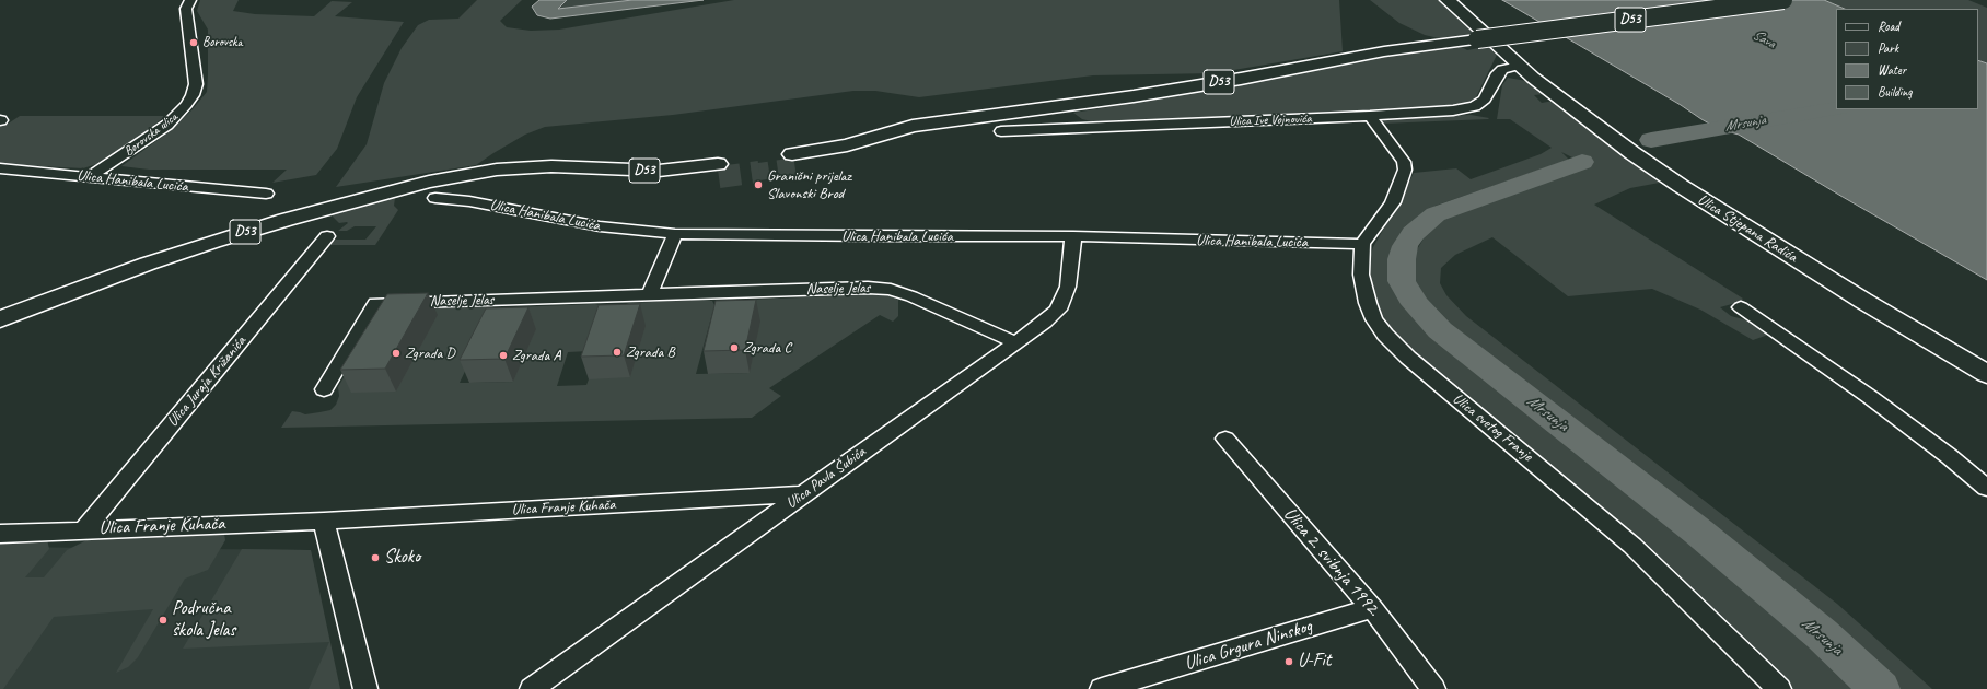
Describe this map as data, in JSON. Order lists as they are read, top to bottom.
{
  "streets": {
    "main road": ["D53", "Ulica Stjepana Radića"],
    "street": [
      "Ulica Ive Vojnovića",
      "Borovska ulica",
      "Ulica Hanibala Lucića",
      "Naselje Jelas",
      "Ulica Juraja Križanića",
      "Ulica svetog Franje",
      "Ulica Pavla Šubića",
      "Ulica Franje Kuhača",
      "Ulica 2. svibnja 1992.",
      "Ulica Grgura Ninskog"
    ]
  },
  "crossings": [
    ["Ulica Ive Vojnovića", "Ulica Stjepana Radića"],
    ["Borovska ulica", "Ulica Hanibala Lucića"],
    ["Ulica Hanibala Lucića", "Ulica svetog Franje"],
    ["Ulica Hanibala Lucića", "Ulica Pavla Šubića"],
    ["Naselje Jelas", "Ulica Pavla Šubića"],
    ["Ulica Juraja Križanića", "Ulica Franje Kuhača"],
    ["Ulica Pavla Šubića", "Ulica Franje Kuhača"],
    ["Ulica 2. svibnja 1992.", "Ulica Grgura Ninskog"]
  ],
  "water": ["Sava", "Mrsunja"],
  "places": [
    "Borovska",
    "Granični prijelaz Slavonski Brod",
    "Zgrada C",
    "Zgrada B",
    "Zgrada D",
    "Zgrada A",
    "Skoko",
    "Područna škola Jelas",
    "U-Fit"
  ],
  "legend": [
    "Road",
    "Park",
    "Water",
    "Building"
  ]
}
